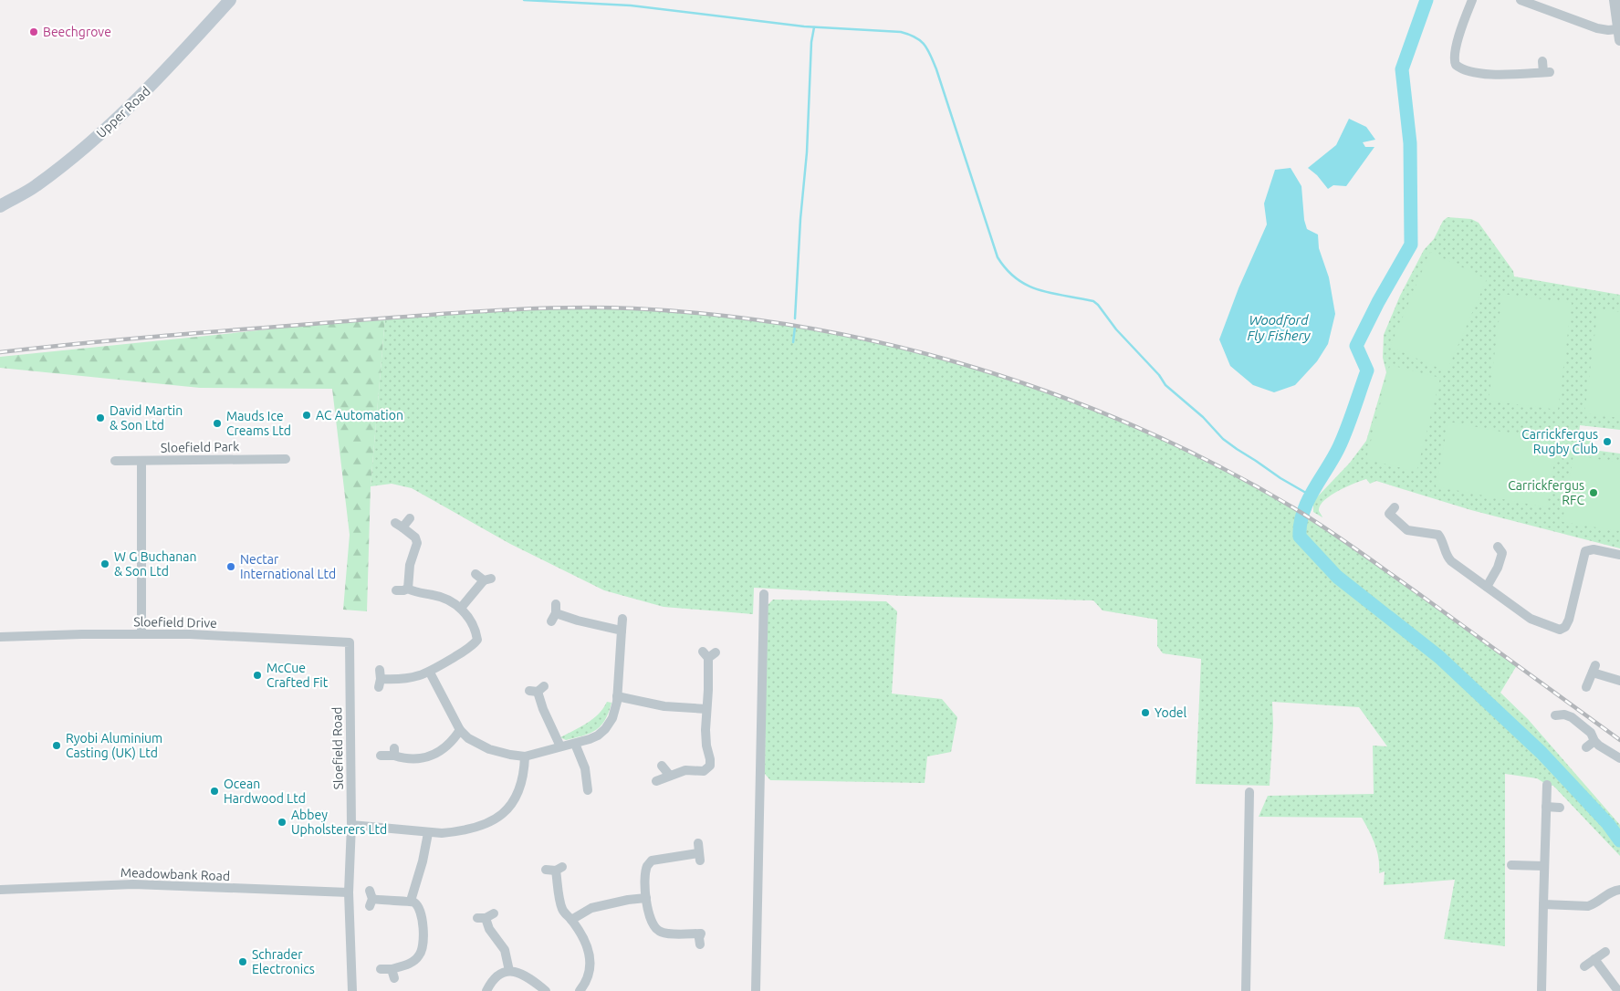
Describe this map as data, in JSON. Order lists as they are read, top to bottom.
{
  "streets": {
    "main road": ["Upper Road"],
    "street": [
      "Sloefield Park",
      "Sloefield Drive",
      "Sloefield Road",
      "Meadowbank Road"
    ]
  },
  "crossings": [
    ["Sloefield Drive", "Sloefield Road"],
    ["Sloefield Road", "Meadowbank Road"]
  ],
  "water": ["Woodford Fly Fishery"],
  "places": [
    "Beechgrove",
    "AC Automation",
    "David Martin & Son Ltd",
    "Mauds Ice Creams Ltd",
    "Carrickfergus Rugby Club",
    "Carrickfergus RFC",
    "W G Buchanan & Son Ltd",
    "Nectar International Ltd",
    "McCue Crafted Fit",
    "Yodel",
    "Ryobi Aluminium Casting (UK) Ltd",
    "Ocean Hardwood Ltd",
    "Abbey Upholsterers Ltd",
    "Schrader Electronics"
  ]
}
